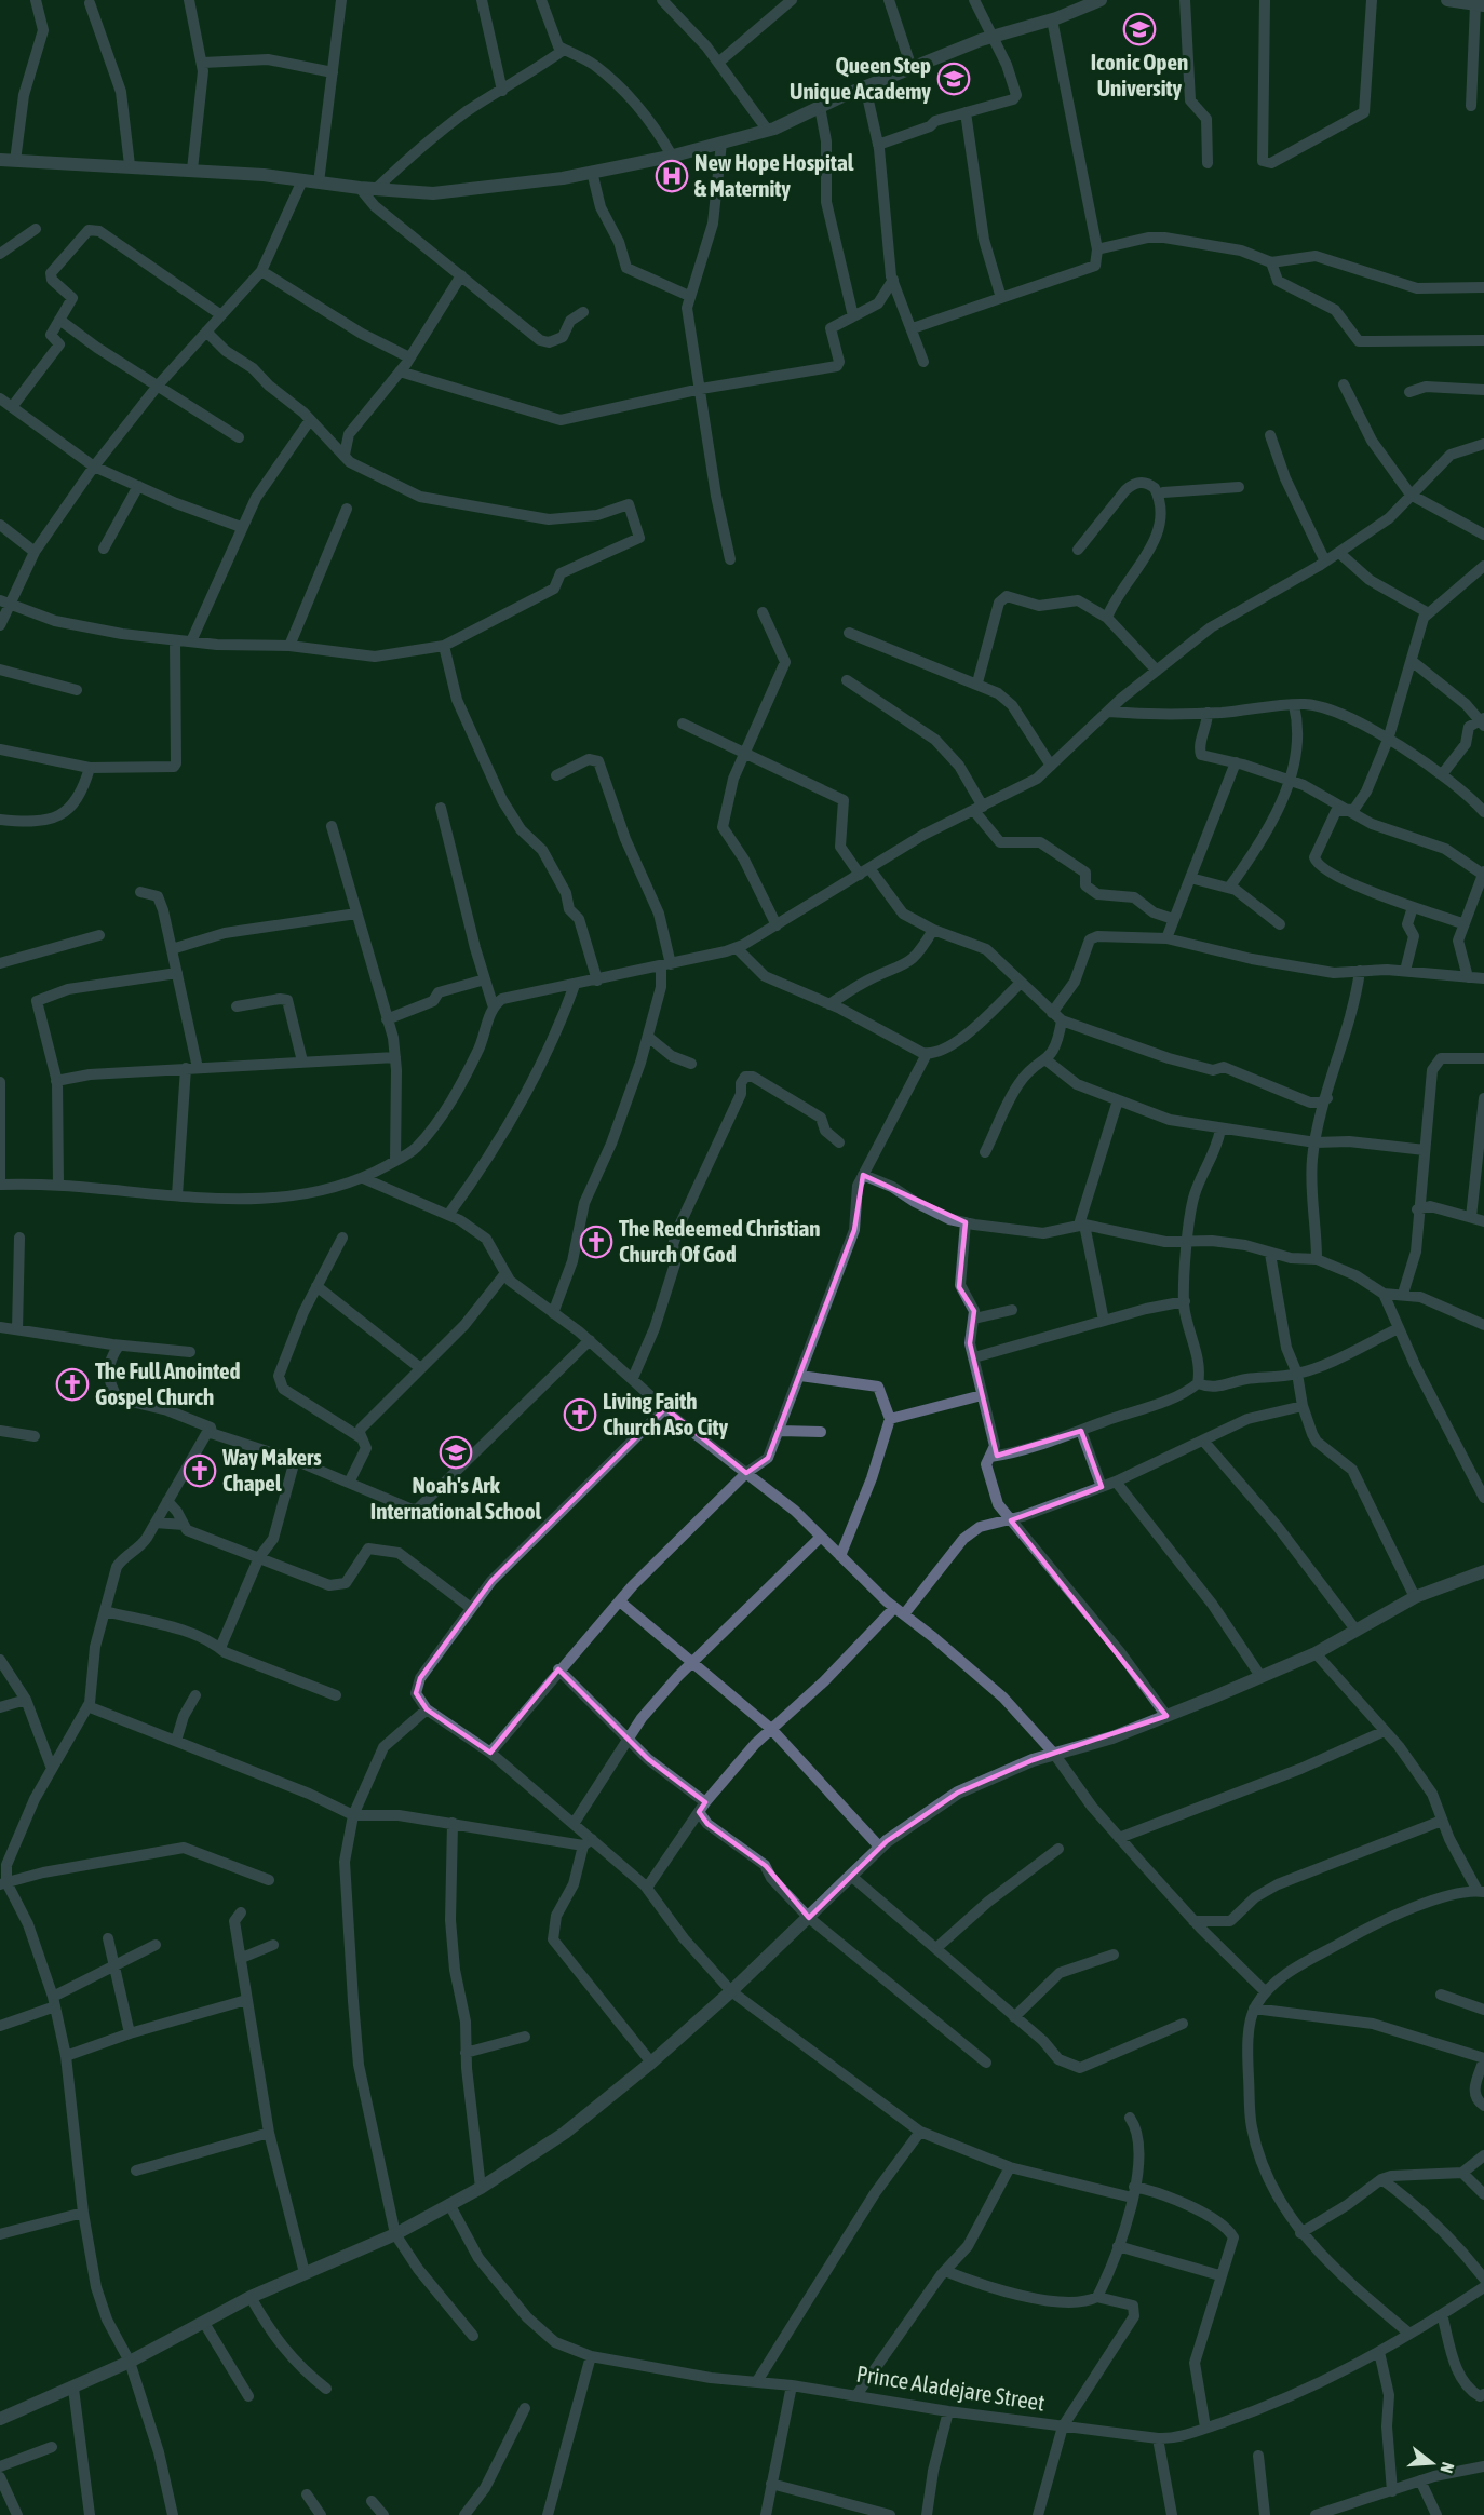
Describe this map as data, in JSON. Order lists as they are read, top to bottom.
{
  "streets": {
    "street": ["Prince Aladejare Street"]
  },
  "places": {
    "school or university": ["Iconic Open University", "Queen Step Unique Academy", "Noah's Ark International School"],
    "hospital": ["New Hope Hospital & Maternity"],
    "church": [
      "The Redeemed Christian Church Of God",
      "The Full Anointed Gospel Church",
      "Living Faith Church Aso City",
      "Way Makers Chapel"
    ]
  },
  "north": "right"
}
